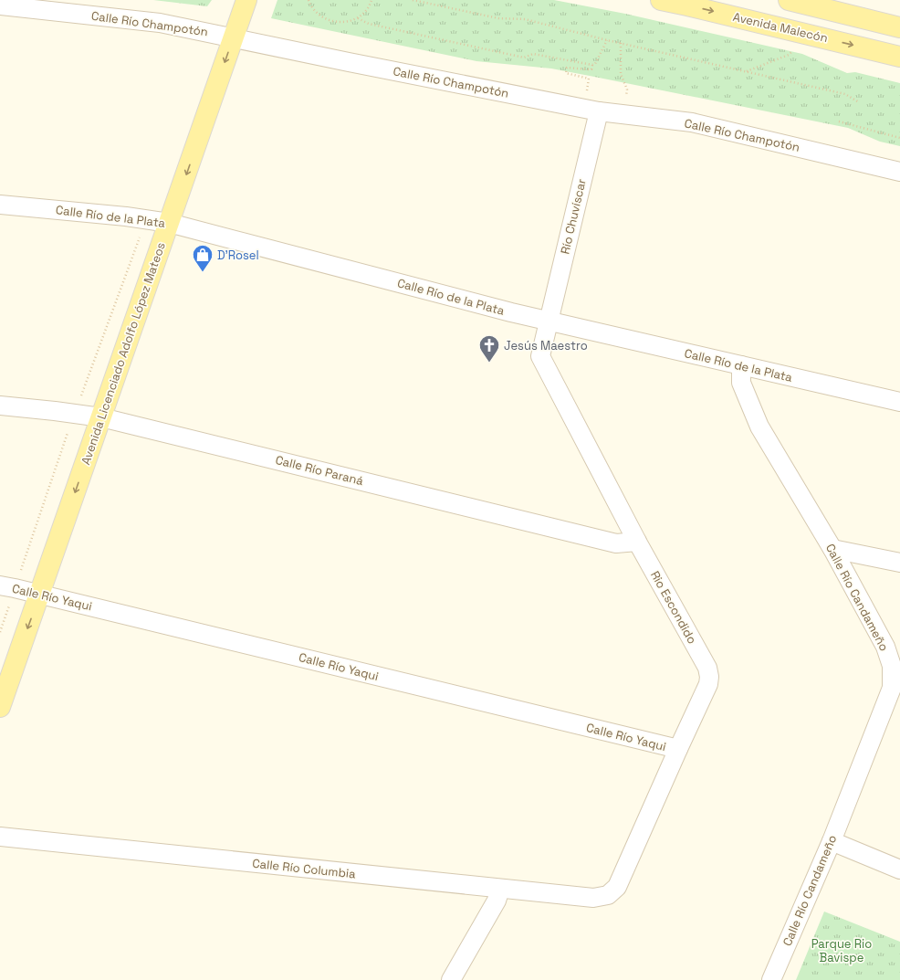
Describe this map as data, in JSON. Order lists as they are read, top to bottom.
{
  "streets": {
    "main road": ["Avenida Malecón", "Avenida Licenciado Adolfo López Mateos"],
    "street": [
      "Calle Río Champotón",
      "Calle Río de la Plata",
      "Río Chuvíscar",
      "Calle Río Paraná",
      "Calle Río Yaqui",
      "Calle Río Candameño",
      "Rio Escondido",
      "Calle Río Columbia"
    ]
  },
  "crossings": [
    ["Calle Río Champotón", "Río Chuvíscar"],
    ["Calle Río Champotón", "Avenida Licenciado Adolfo López Mateos"],
    ["Calle Río de la Plata", "Río Chuvíscar"],
    ["Calle Río de la Plata", "Avenida Licenciado Adolfo López Mateos"],
    ["Calle Río de la Plata", "Calle Río Candameño"],
    ["Calle Río de la Plata", "Rio Escondido"],
    ["Río Chuvíscar", "Rio Escondido"],
    ["Avenida Licenciado Adolfo López Mateos", "Calle Río Paraná"],
    ["Avenida Licenciado Adolfo López Mateos", "Calle Río Yaqui"],
    ["Calle Río Paraná", "Rio Escondido"],
    ["Calle Río Yaqui", "Rio Escondido"],
    ["Rio Escondido", "Calle Río Columbia"]
  ],
  "one_way": ["Avenida Licenciado Adolfo López Mateos"],
  "parks": ["Parque Rio Bavispe"],
  "places": {
    "shop": ["D'Rosel"],
    "church": ["Jesús Maestro"]
  }
}
